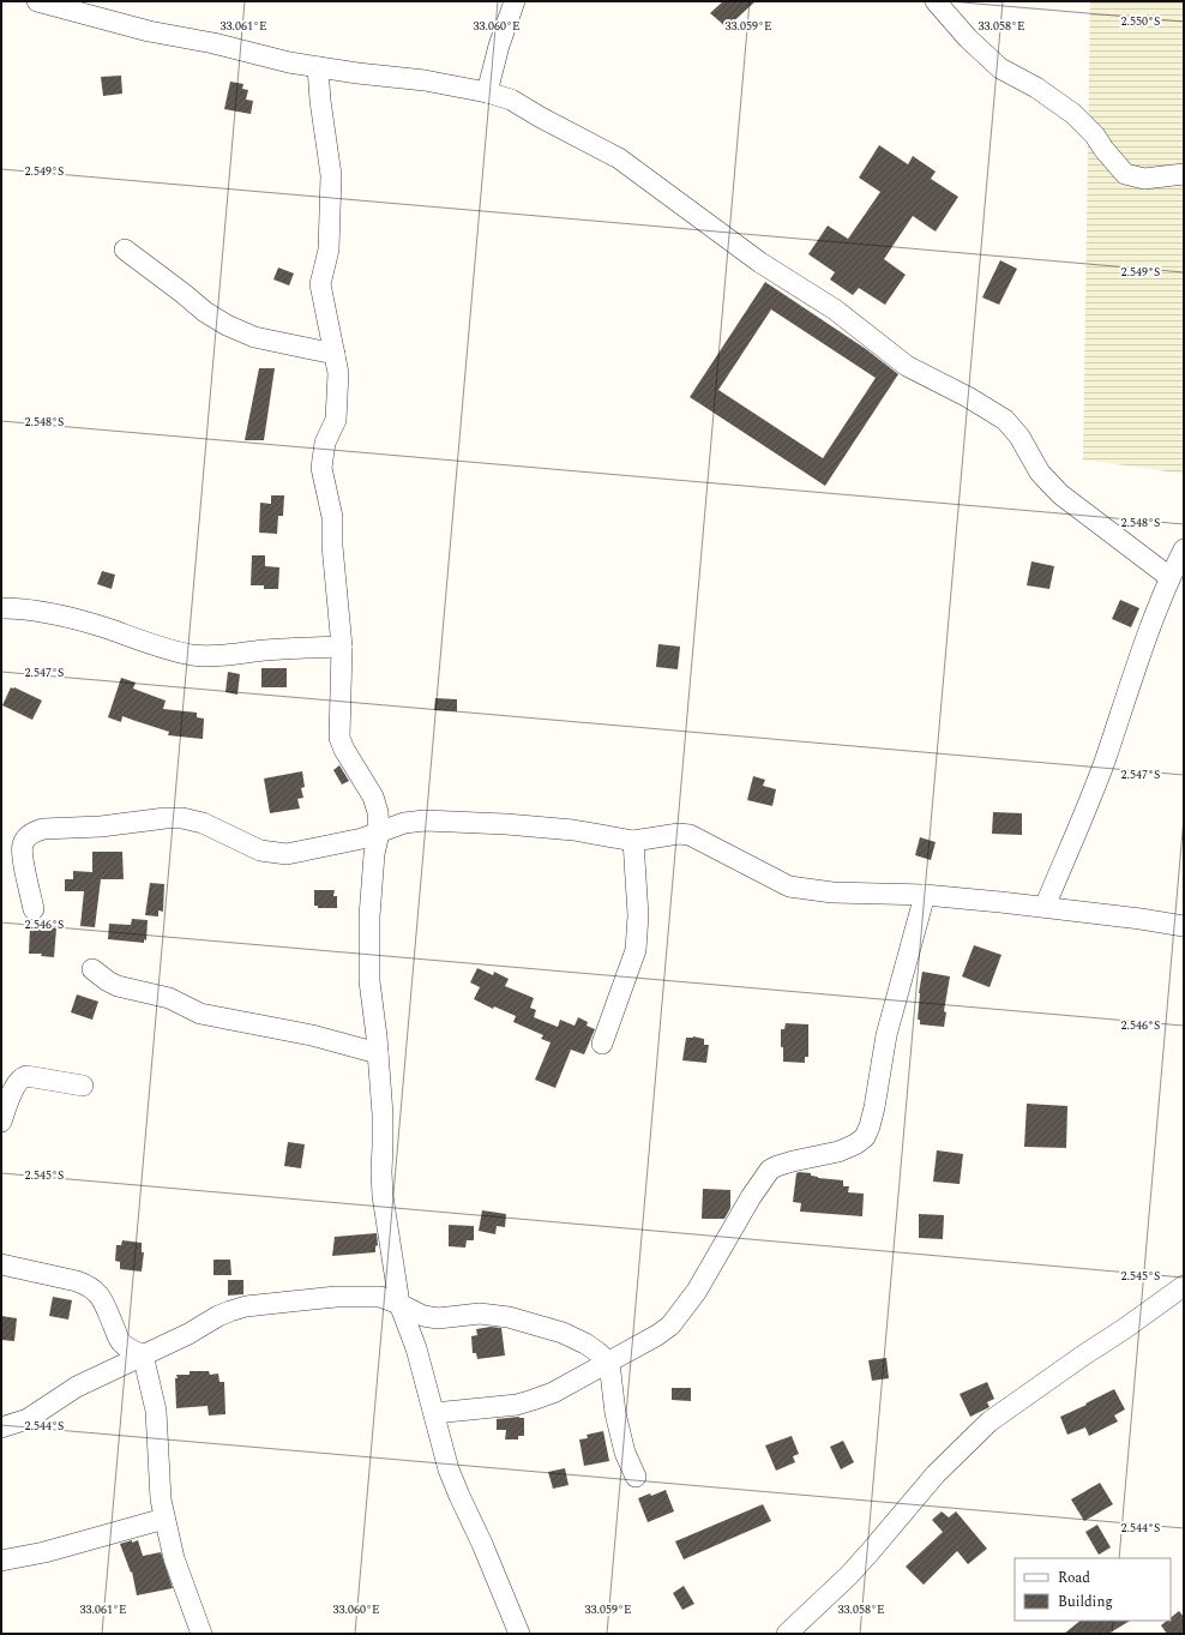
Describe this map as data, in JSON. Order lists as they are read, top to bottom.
{
  "legend": ["Road", "Building"],
  "coordinates": [
    "2.550°S",
    "33.061°E",
    "33.060°E",
    "33.059°E",
    "33.058°E",
    "2.549°S",
    "2.548°S",
    "2.547°S",
    "2.546°S",
    "2.545°S",
    "2.544°S"
  ]
}
